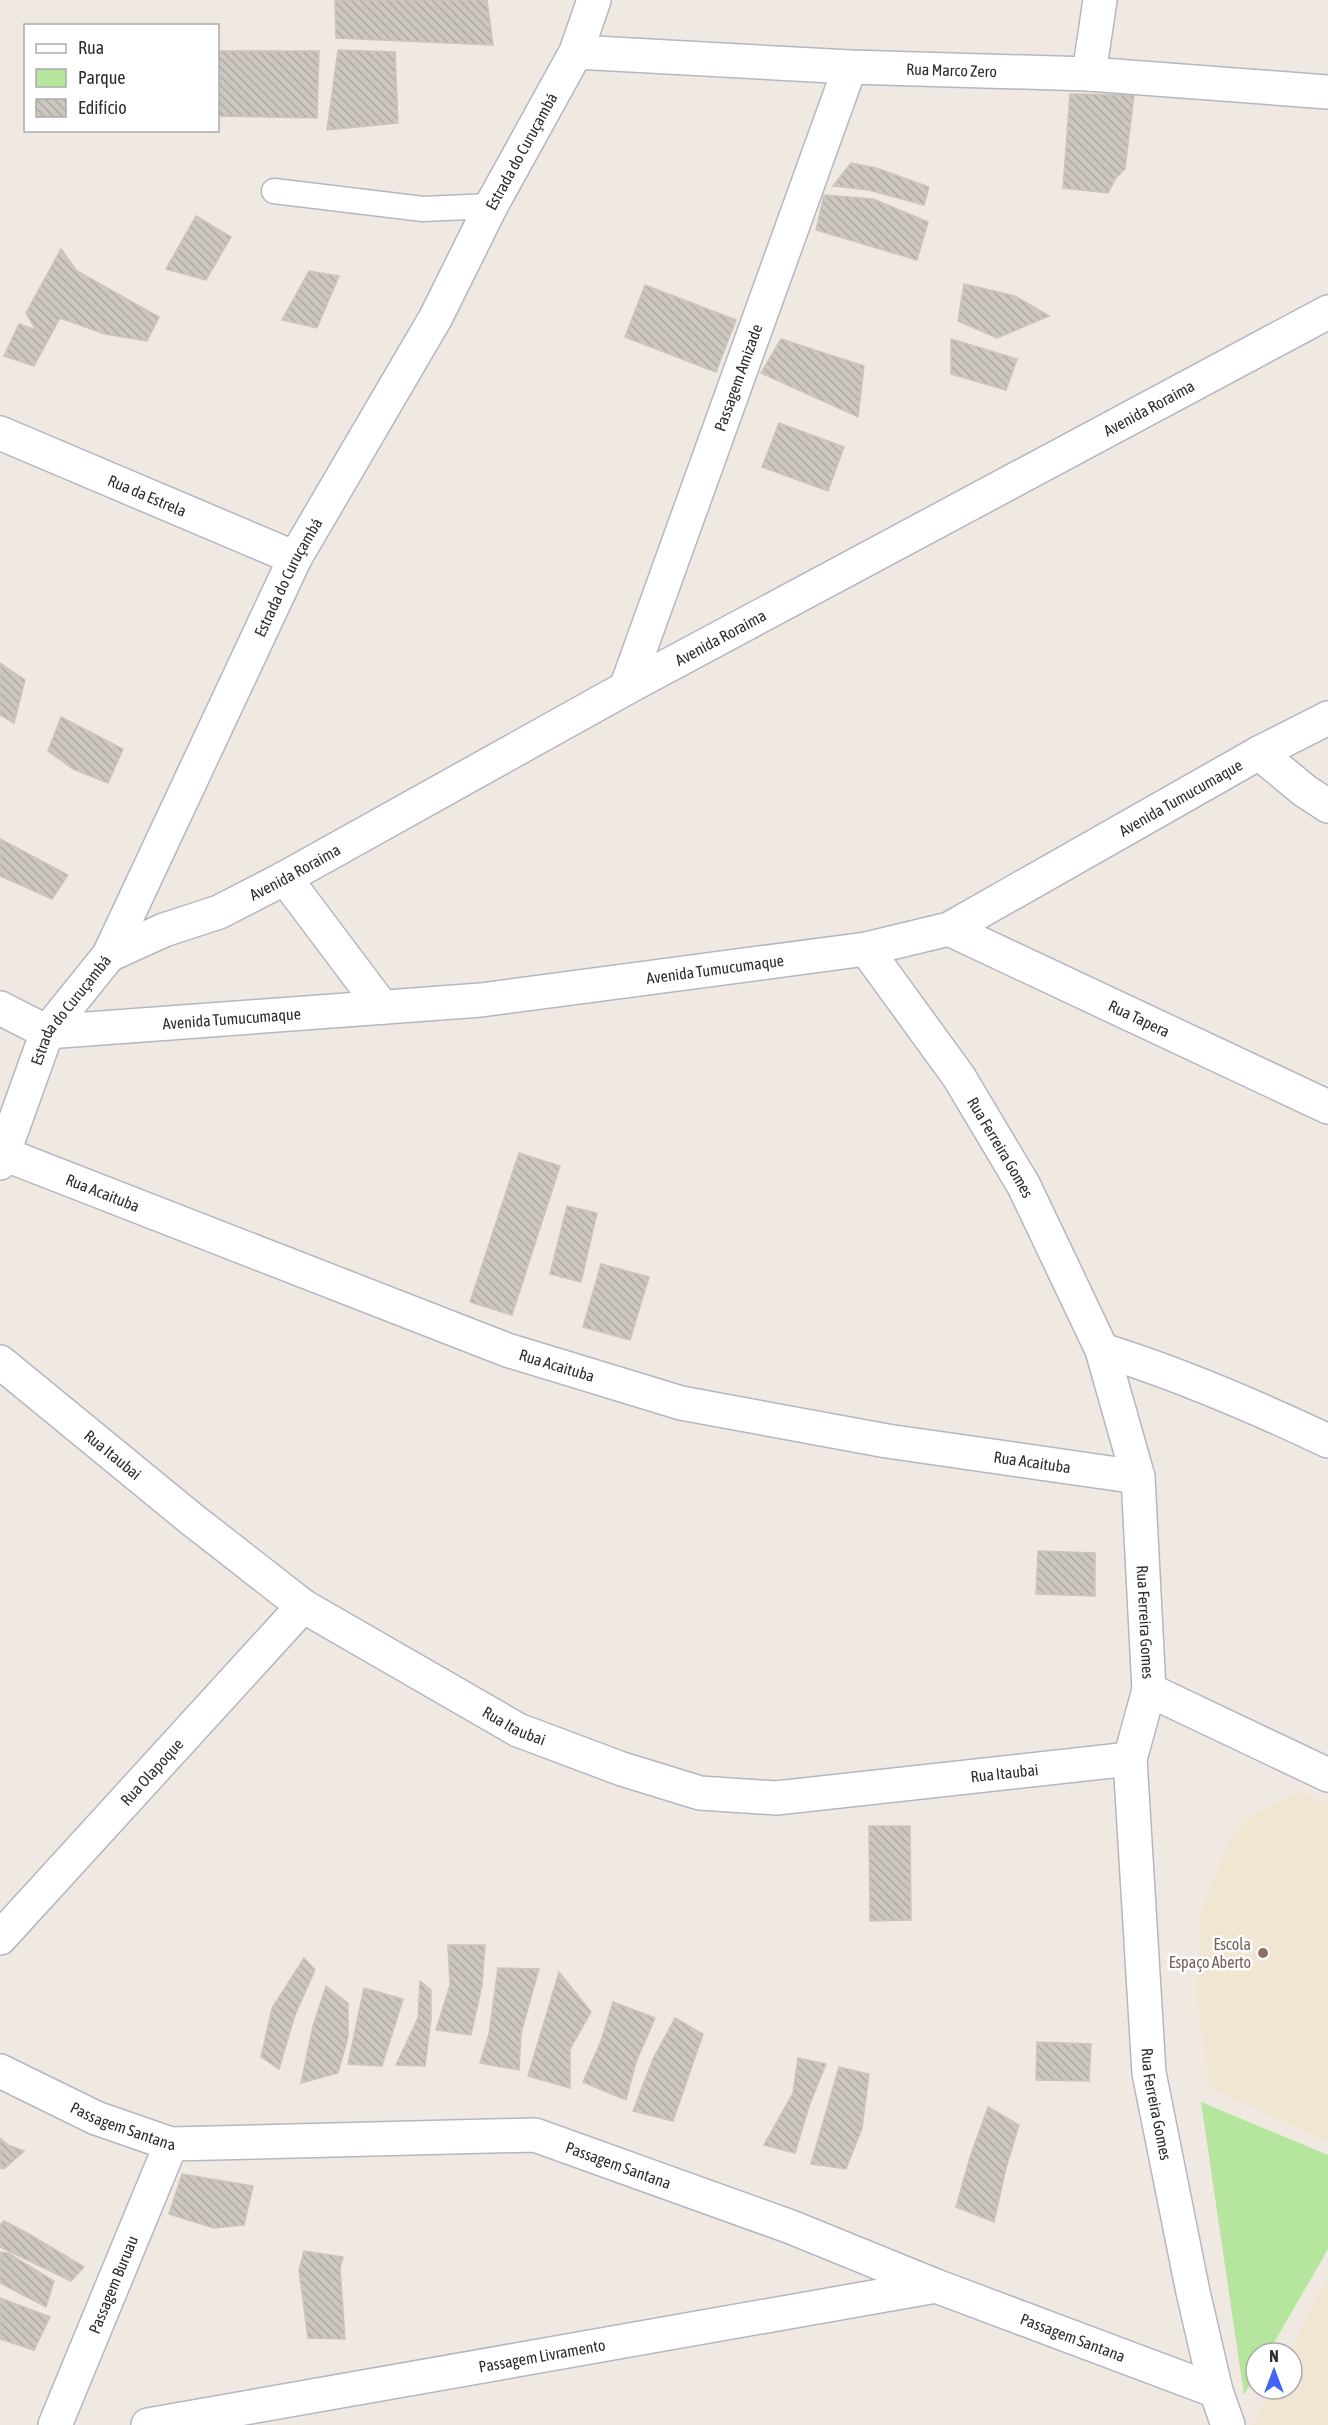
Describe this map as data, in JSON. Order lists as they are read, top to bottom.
{
  "streets": {
    "street": [
      "Rua Marco Zero",
      "Estrada do Curuçambá",
      "Passagem Amizade",
      "Avenida Roraima",
      "Rua da Estrela",
      "Avenida Tumucumaque",
      "Rua Tapera",
      "Rua Ferreira Gomes",
      "Rua Acaituba",
      "Rua Itaubai",
      "Rua Olapoque",
      "Passagem Santana",
      "Passagem Buruau",
      "Passagem Livramento"
    ]
  },
  "crossings": [
    ["Rua Marco Zero", "Estrada do Curuçambá"],
    ["Rua Marco Zero", "Passagem Amizade"],
    ["Estrada do Curuçambá", "Avenida Roraima"],
    ["Estrada do Curuçambá", "Rua da Estrela"],
    ["Estrada do Curuçambá", "Avenida Tumucumaque"],
    ["Estrada do Curuçambá", "Rua Acaituba"],
    ["Passagem Amizade", "Avenida Roraima"],
    ["Avenida Tumucumaque", "Rua Tapera"],
    ["Avenida Tumucumaque", "Rua Ferreira Gomes"],
    ["Rua Ferreira Gomes", "Rua Acaituba"],
    ["Rua Ferreira Gomes", "Rua Itaubai"],
    ["Rua Ferreira Gomes", "Passagem Santana"],
    ["Rua Itaubai", "Rua Olapoque"],
    ["Passagem Santana", "Passagem Buruau"],
    ["Passagem Santana", "Passagem Livramento"]
  ],
  "places": ["Escola Espaço Aberto"],
  "legend": ["Rua", "Parque", "Edifício"],
  "north": "top"
}
